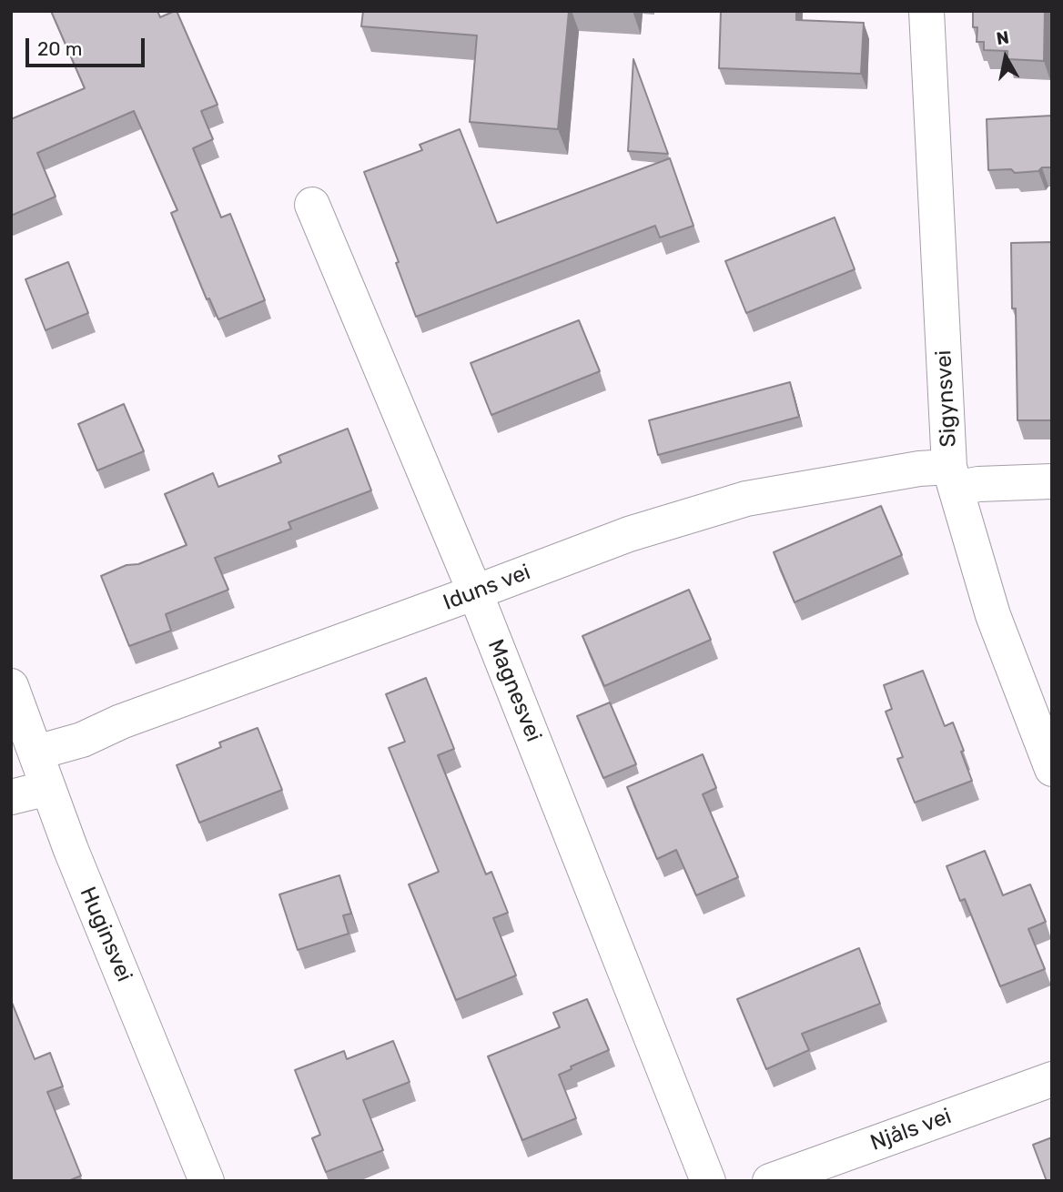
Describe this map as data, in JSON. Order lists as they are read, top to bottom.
{
  "streets": {
    "street": [
      "Sigynsvei",
      "Iduns vei",
      "Magnesvei",
      "Huginsvei",
      "Njåls vei"
    ]
  },
  "crossings": [
    ["Sigynsvei", "Iduns vei"],
    ["Iduns vei", "Magnesvei"],
    ["Iduns vei", "Huginsvei"]
  ],
  "scale_bar": "20 m",
  "north": "top"
}
